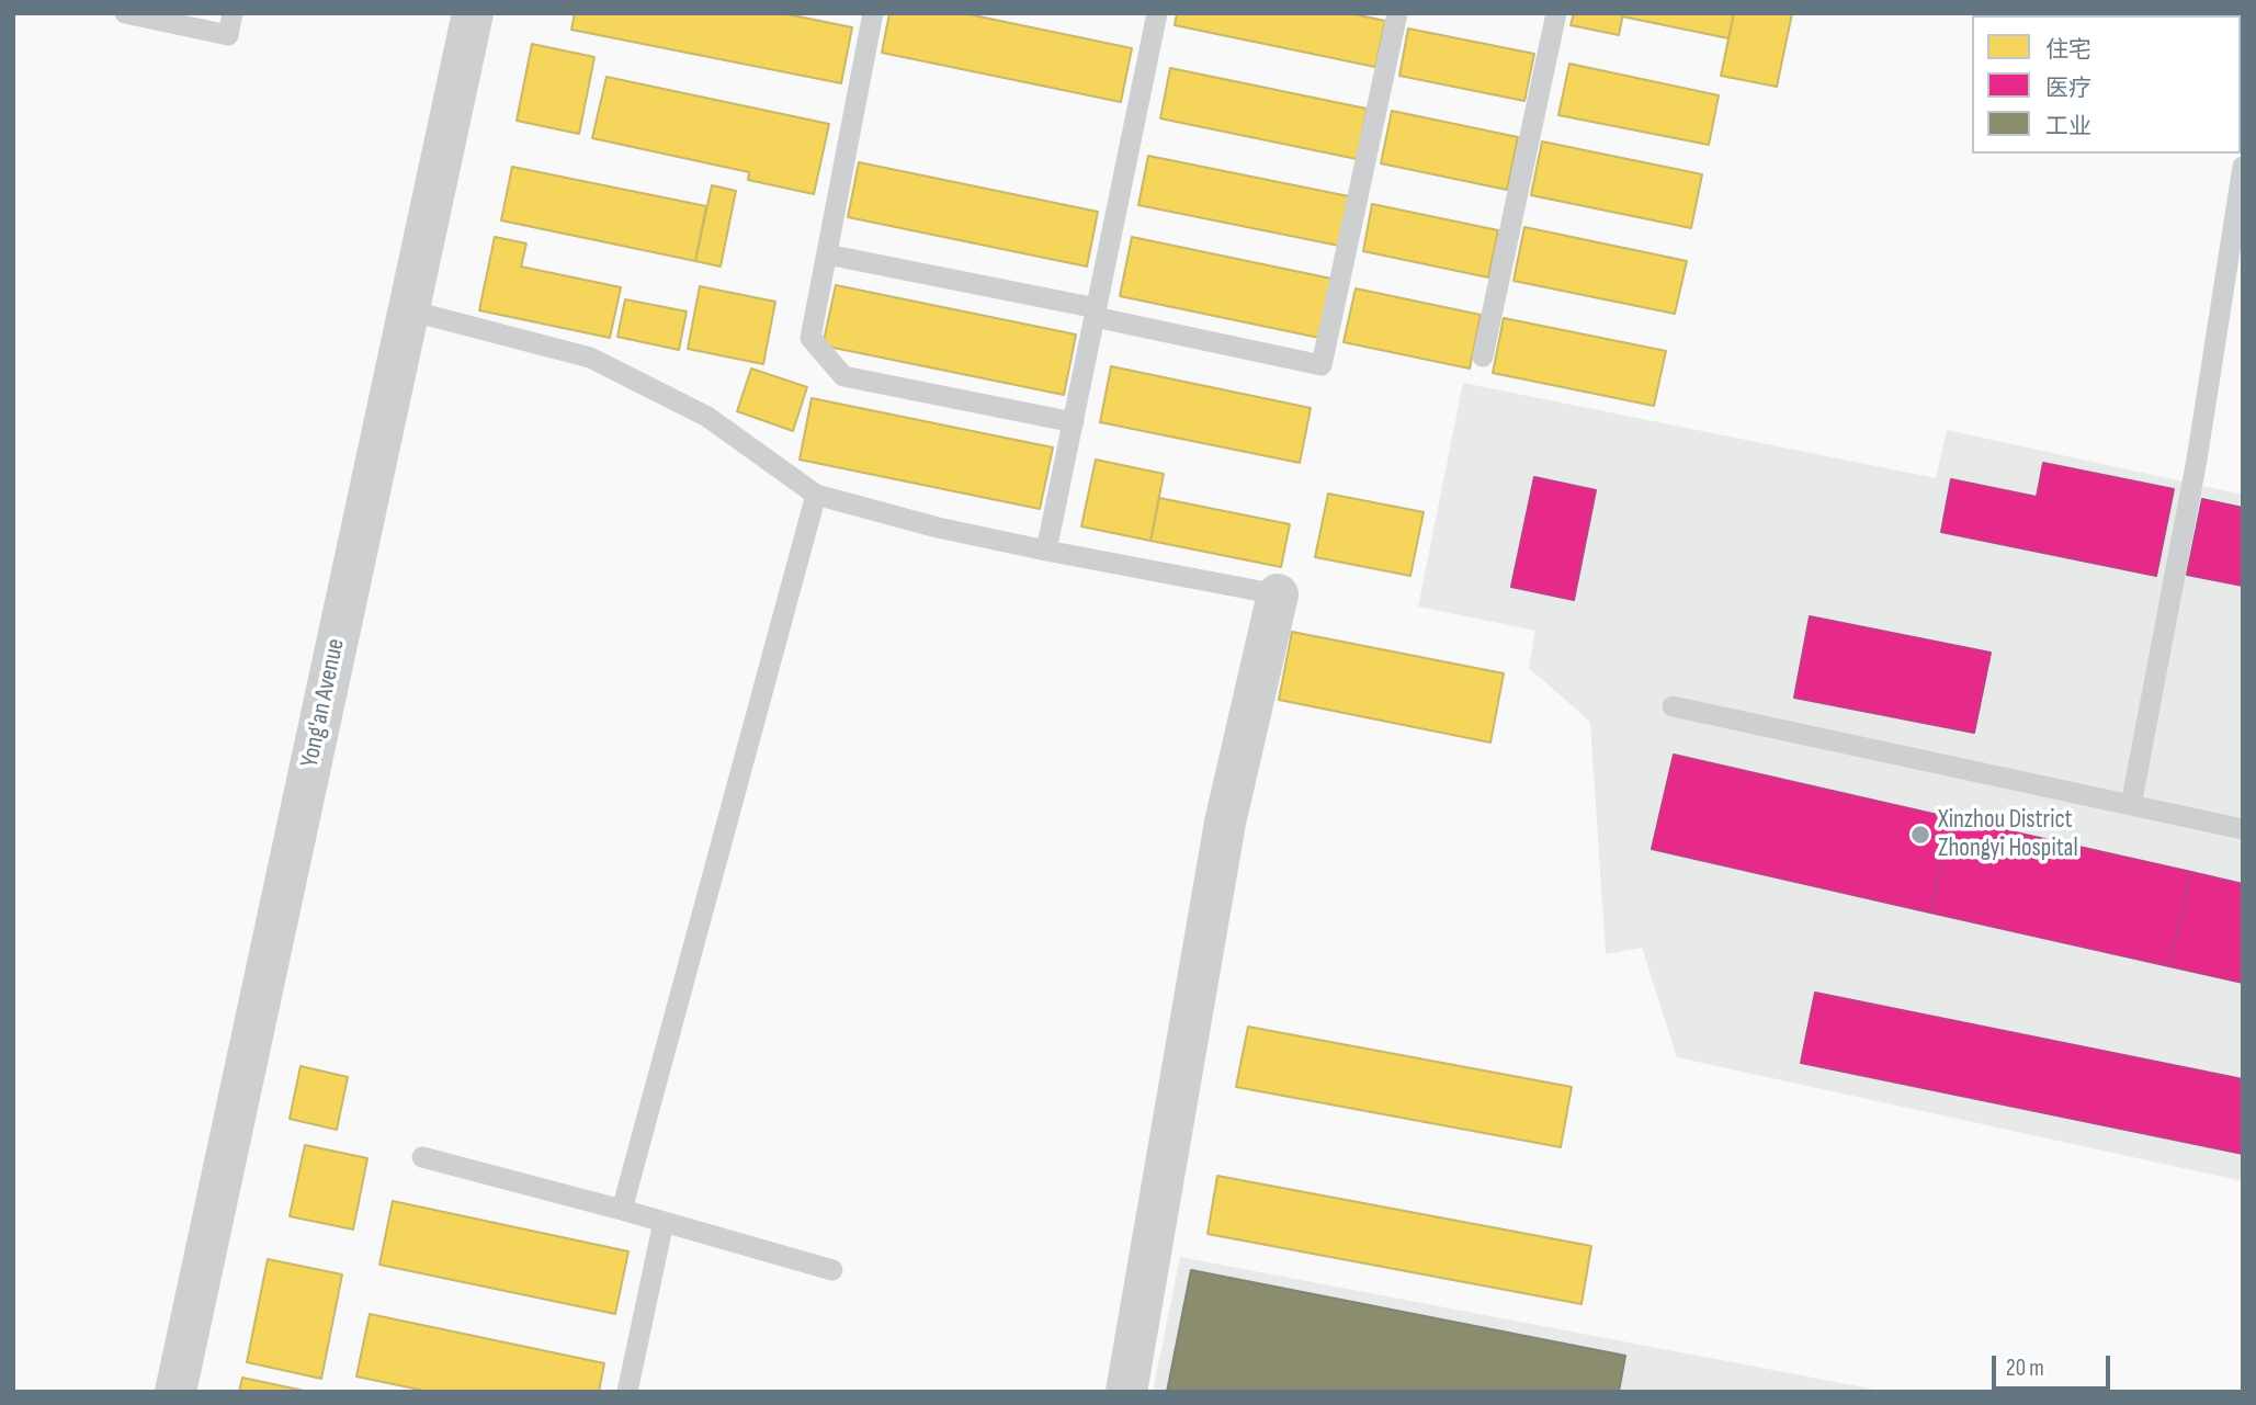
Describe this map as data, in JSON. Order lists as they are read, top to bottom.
{
  "streets": {
    "street": ["Yong'an Avenue"]
  },
  "places": ["Xinzhou District Zhongyi Hospital"],
  "legend": ["住宅", "医疗", "工业"],
  "scale_bar": "20 m"
}
